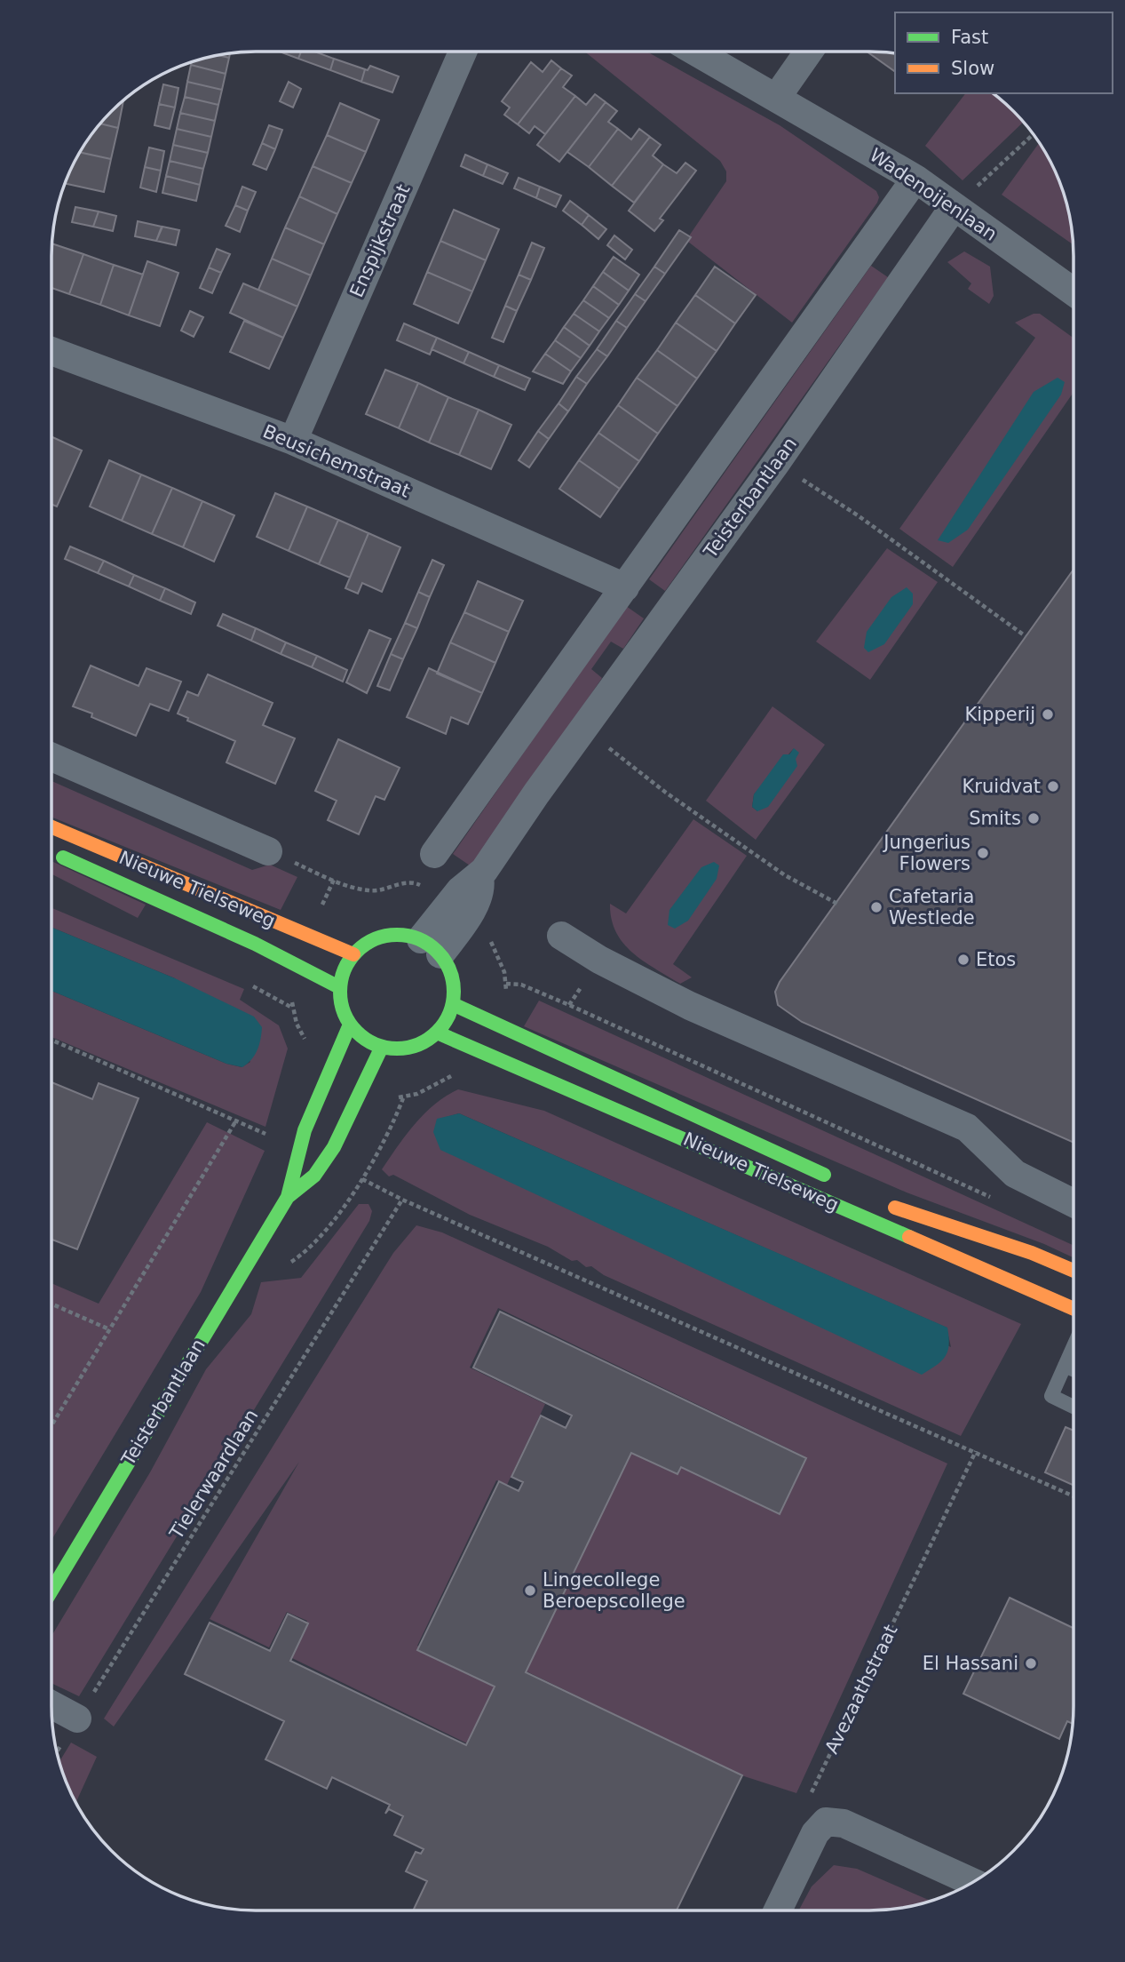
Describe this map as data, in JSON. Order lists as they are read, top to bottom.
{
  "streets": {
    "main road": ["Teisterbantlaan", "Nieuwe Tielseweg"],
    "street": ["Wadenoijenlaan", "Enspijkstraat", "Beusichemstraat"],
    "path": ["Tielerwaardlaan", "Avezaathstraat"]
  },
  "crossings": [
    ["Wadenoijenlaan", "Teisterbantlaan"],
    ["Enspijkstraat", "Beusichemstraat"],
    ["Teisterbantlaan", "Nieuwe Tielseweg"]
  ],
  "places": [
    "Kipperij",
    "Kruidvat",
    "Smits",
    "Jungerius Flowers",
    "Cafetaria Westlede",
    "Etos",
    "Lingecollege Beroepscollege",
    "El Hassani"
  ],
  "legend": ["Fast", "Slow"]
}
